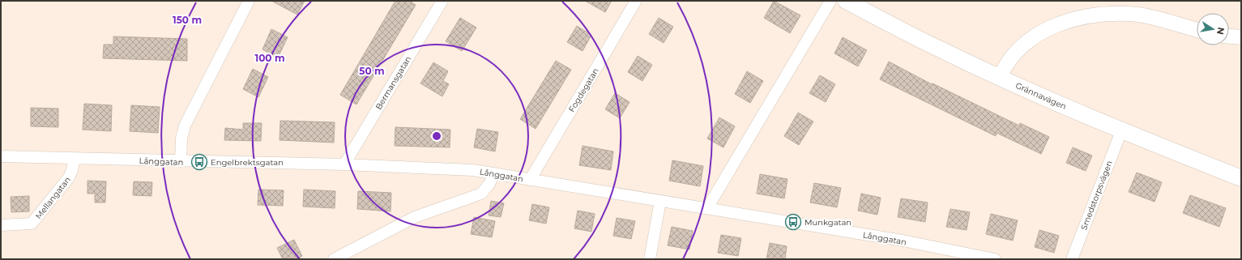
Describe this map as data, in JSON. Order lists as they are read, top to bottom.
{
  "streets": {
    "main road": ["Grännavägen"],
    "street": [
      "Bermansgatan",
      "Fogdegatan",
      "Långgatan",
      "Smedstorpsvägen",
      "Mellangatan"
    ]
  },
  "crossings": [
    ["Bermansgatan", "Långgatan"],
    ["Fogdegatan", "Långgatan"],
    ["Grännavägen", "Smedstorpsvägen"],
    ["Långgatan", "Mellangatan"]
  ],
  "places": {
    "bus stop": ["Engelbrektsgatan", "Munkgatan"]
  },
  "north": "right",
  "rings": ["150 m", "100 m", "50 m"]
}
